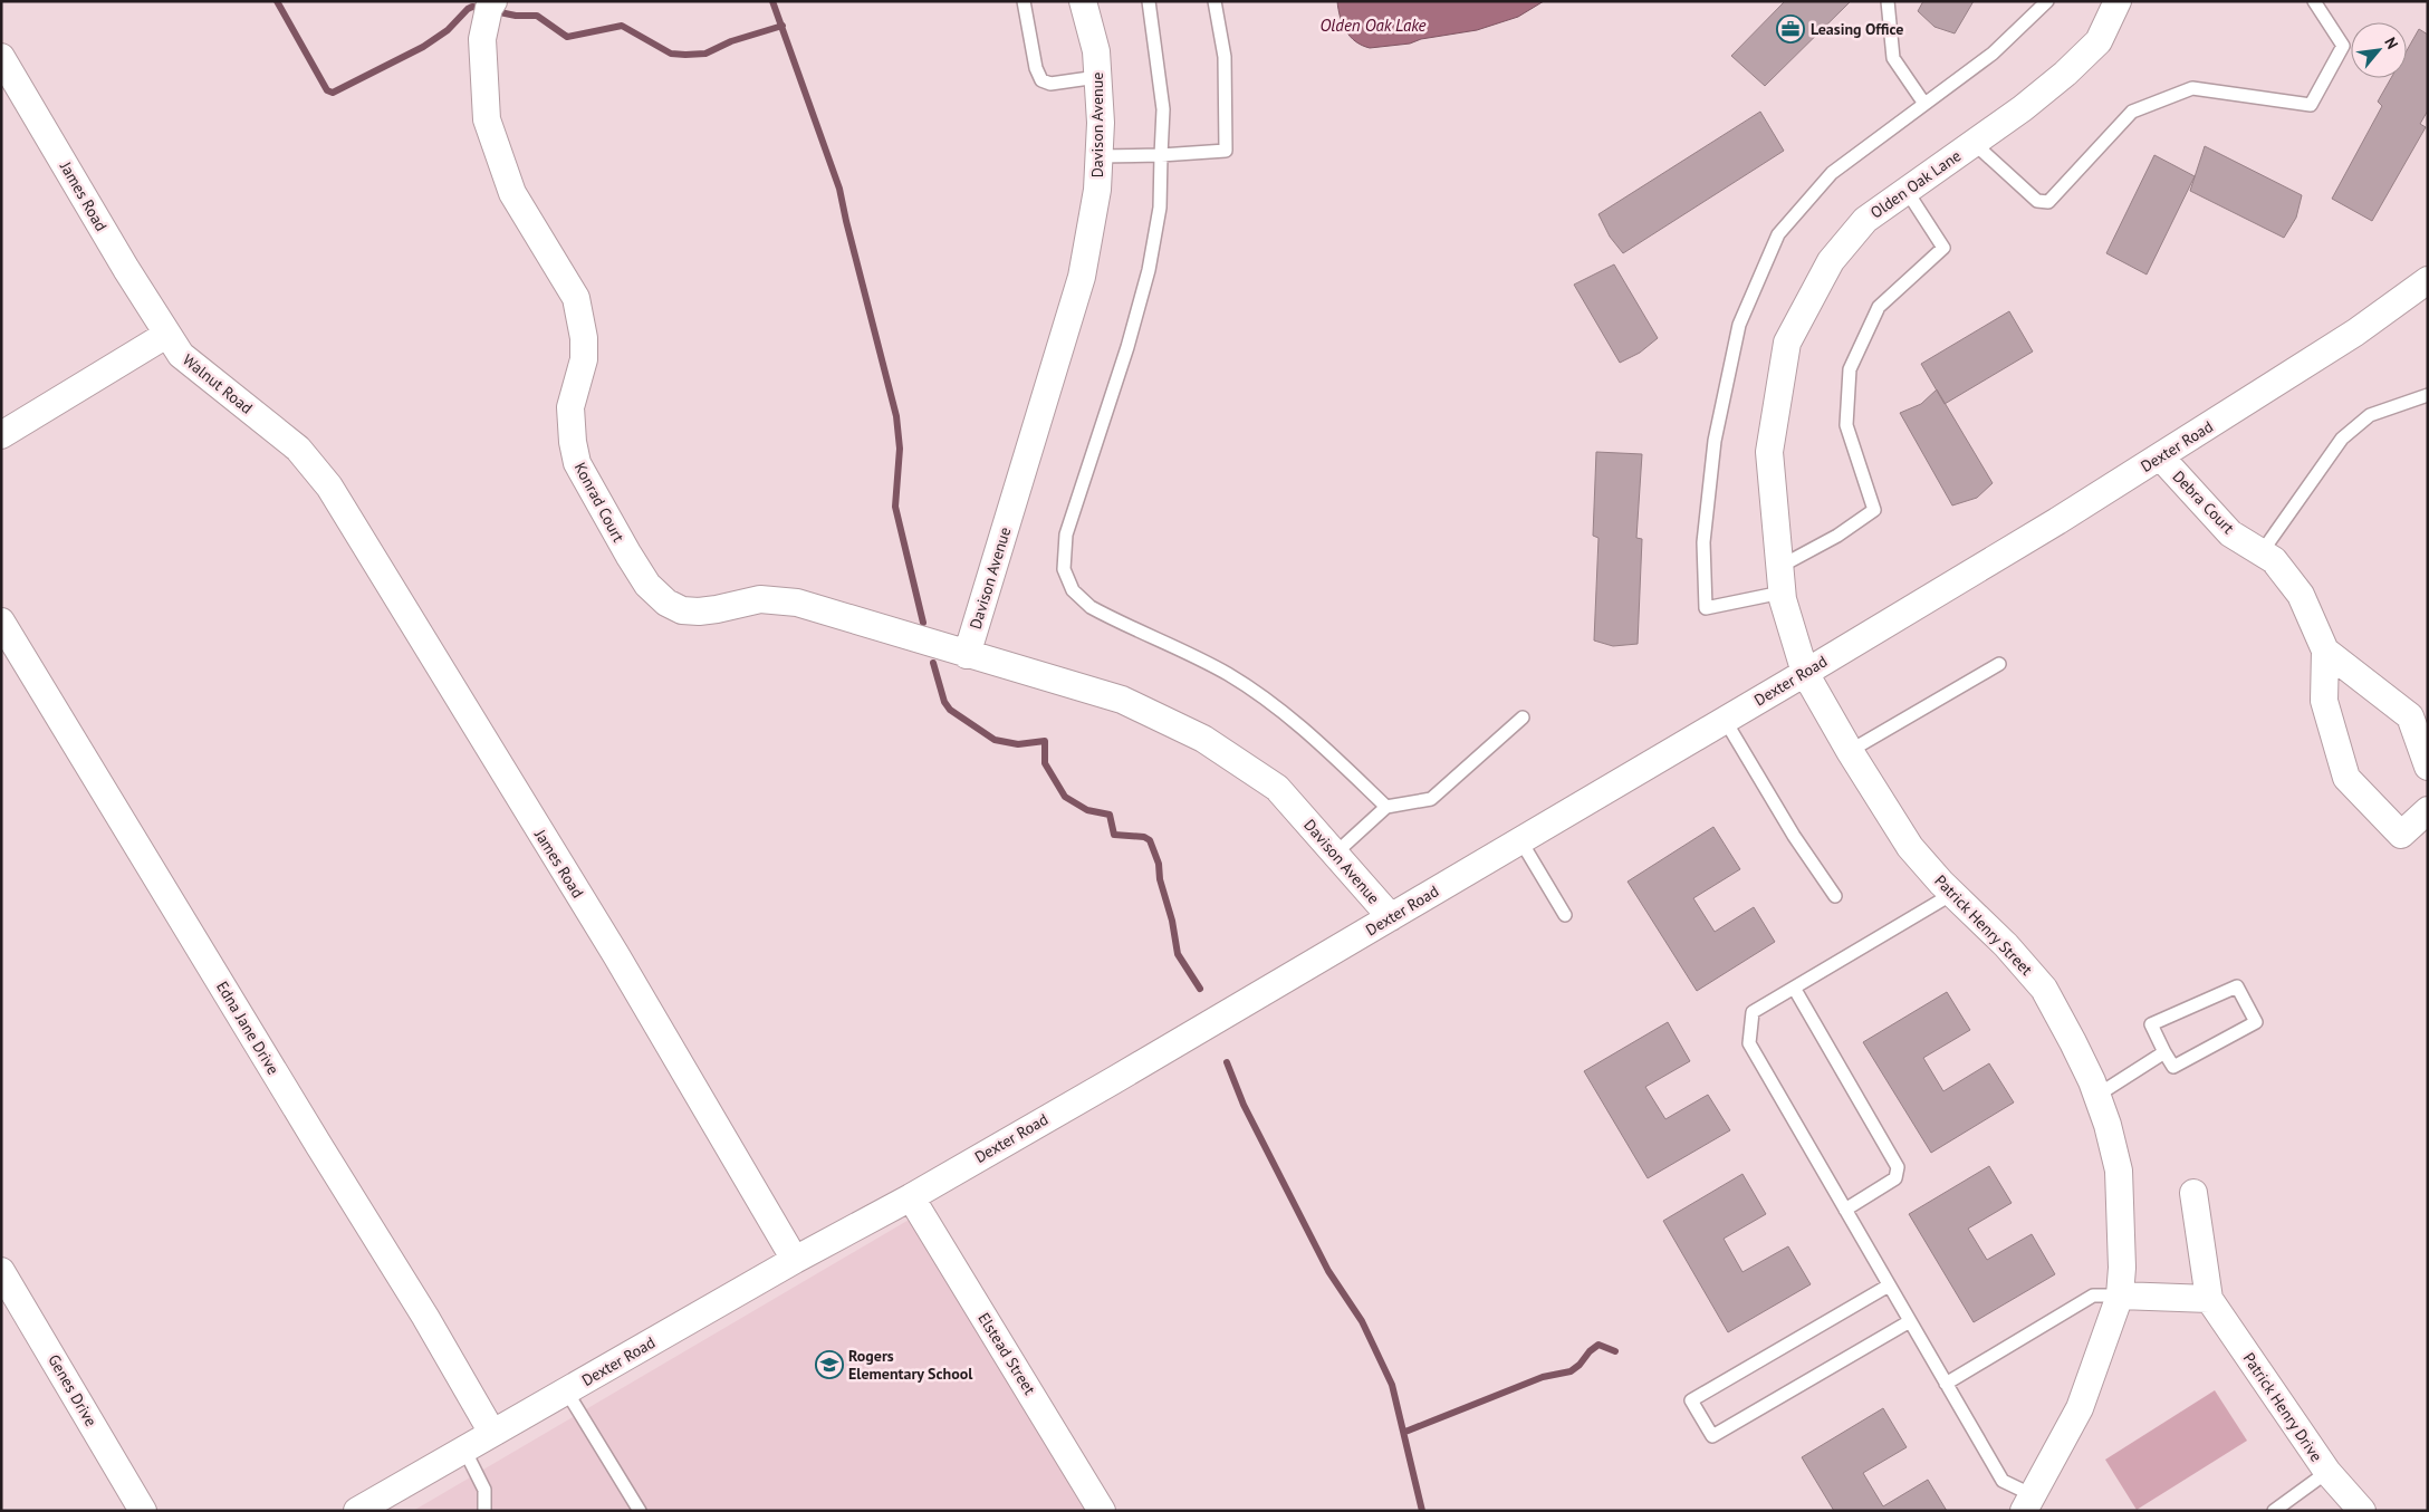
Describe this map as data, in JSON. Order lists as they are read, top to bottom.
{
  "streets": {
    "street": [
      "Davison Avenue",
      "Olden Oak Lane",
      "James Road",
      "Walnut Road",
      "Dexter Road",
      "Konrad Court",
      "Debra Court",
      "Patrick Henry Street",
      "Edna Jane Drive",
      "Elstead Street",
      "Genes Drive",
      "Patrick Henry Drive"
    ]
  },
  "crossings": [
    ["Davison Avenue", "Dexter Road"],
    ["Davison Avenue", "Konrad Court"],
    ["Olden Oak Lane", "Dexter Road"],
    ["Olden Oak Lane", "Patrick Henry Street"],
    ["James Road", "Walnut Road"],
    ["James Road", "Dexter Road"],
    ["Dexter Road", "Debra Court"],
    ["Dexter Road", "Patrick Henry Street"],
    ["Dexter Road", "Edna Jane Drive"],
    ["Dexter Road", "Elstead Street"]
  ],
  "water": ["Olden Oak Lake"],
  "places": {
    "office": ["Leasing Office"],
    "school or university": ["Rogers Elementary School"]
  },
  "north": "top right"
}
